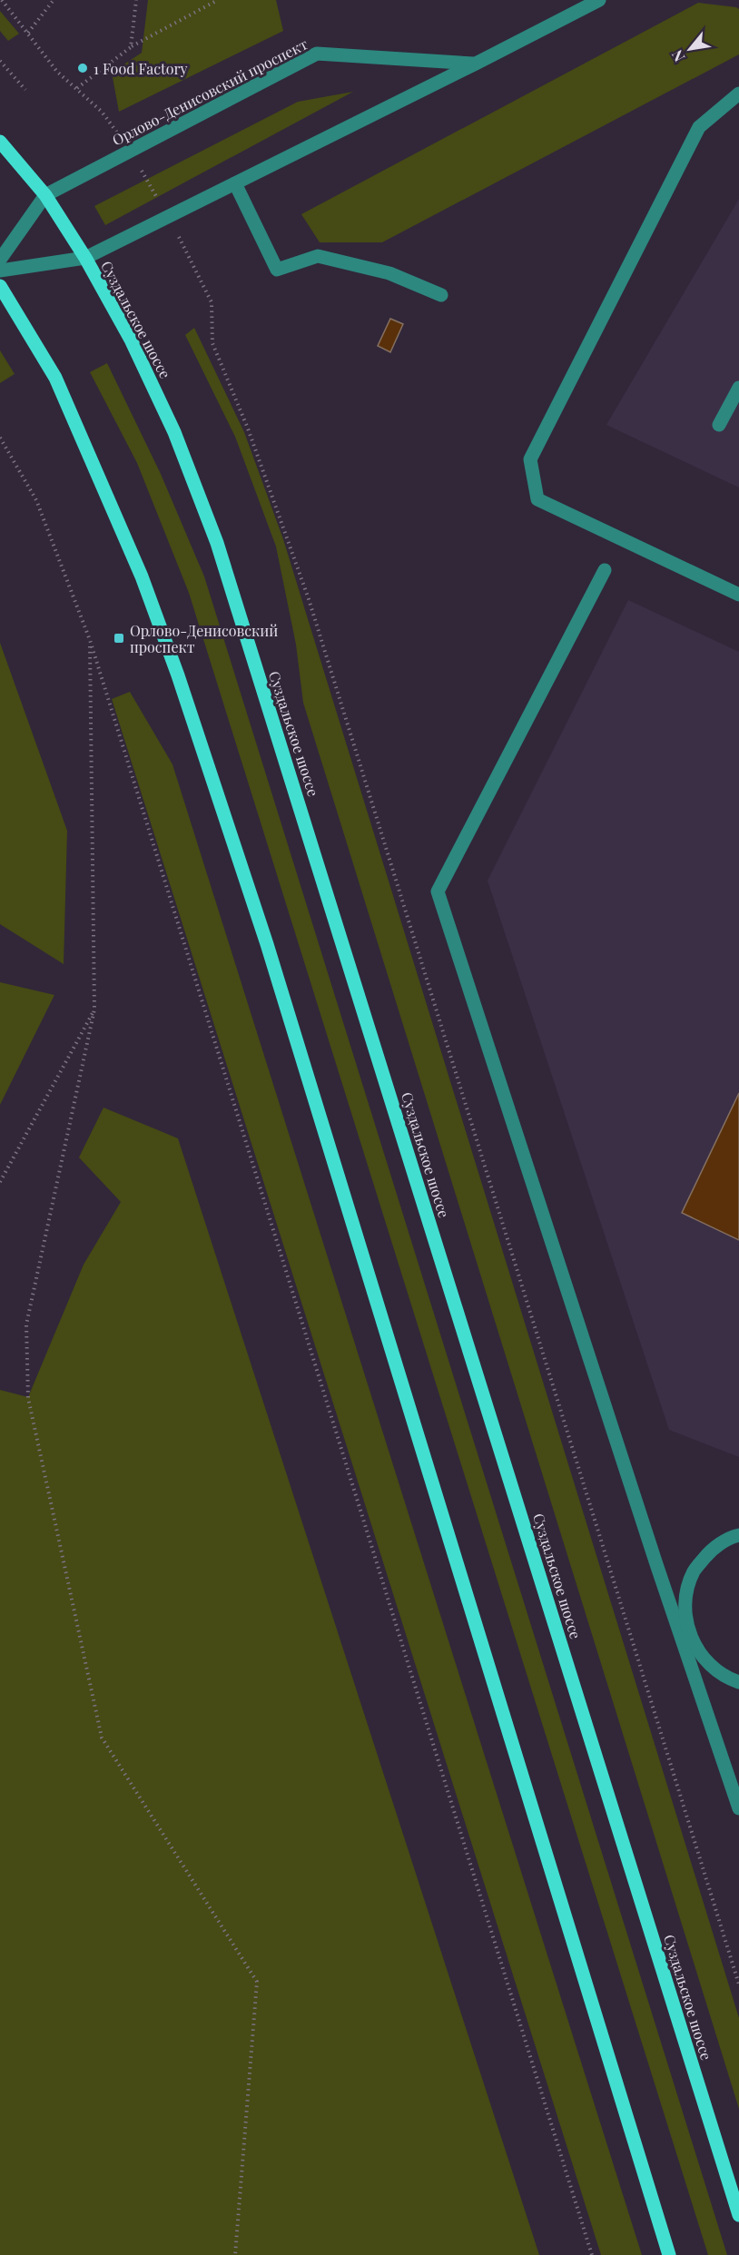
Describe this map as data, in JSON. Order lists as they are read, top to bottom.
{
  "streets": {
    "main road": ["Суздальское шоссе"],
    "street": ["Орлово-Денисовский проспект"]
  },
  "crossings": [
    ["Орлово-Денисовский проспект", "Суздальское шоссе"]
  ],
  "places": {
    "other": ["1 Food Factory"],
    "transit": ["Орлово-Денисовский проспект"]
  },
  "north": "bottom left"
}
